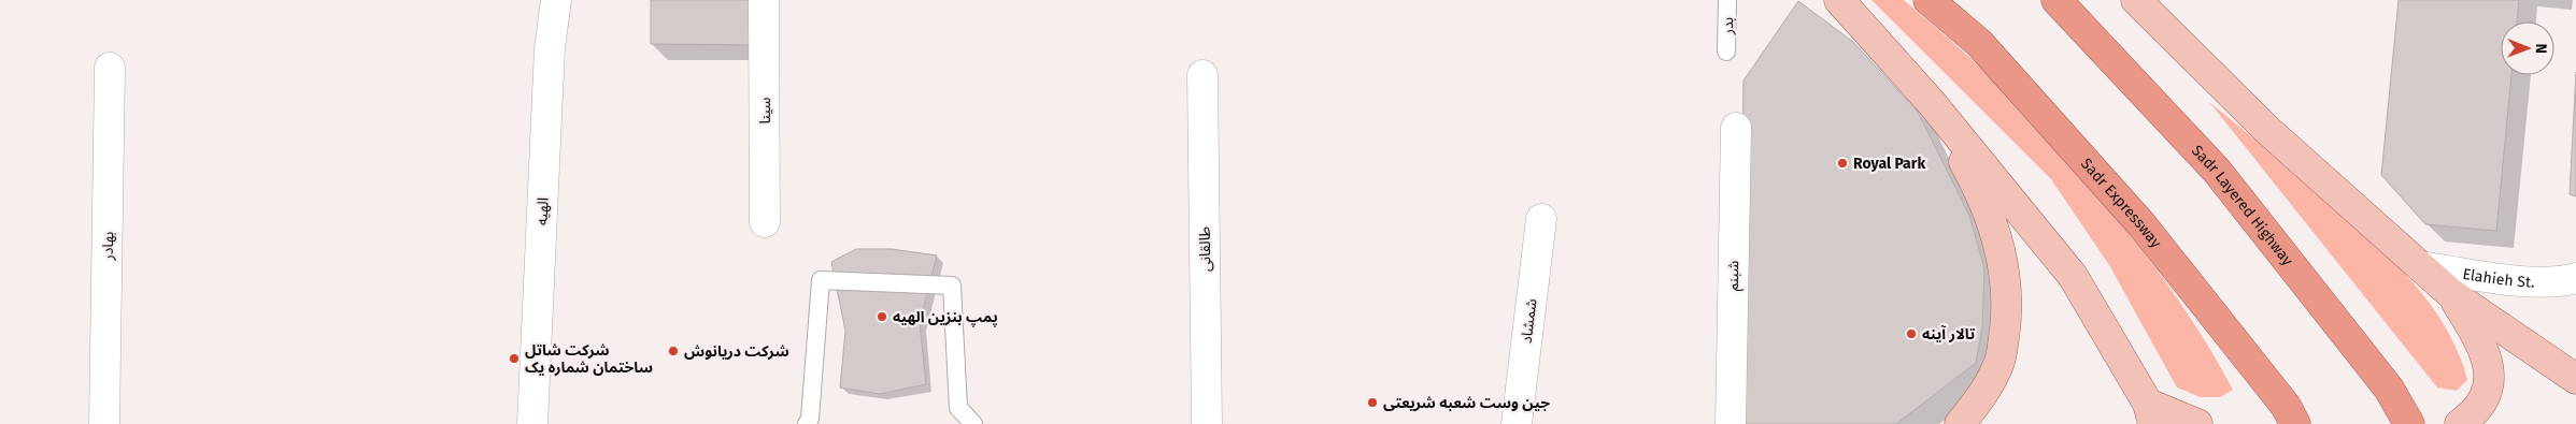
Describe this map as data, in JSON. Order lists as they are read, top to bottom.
{
  "streets": {
    "highway": ["Sadr Expressway", "Sadr Layered Highway"],
    "street": [
      "سینا",
      "الهیه",
      "بهادر",
      "طالقانی",
      "شبنم",
      "Elahieh St.",
      "شمشاد"
    ],
    "lane": ["بدر"]
  },
  "places": [
    "Royal Park",
    "پمپ بنزین الهیه",
    "تالار آینه",
    "شرکت دریانوش",
    "شرکت شاتل ساختمان شماره یک",
    "جین وست شعبه شریعتی"
  ],
  "north": "right"
}
